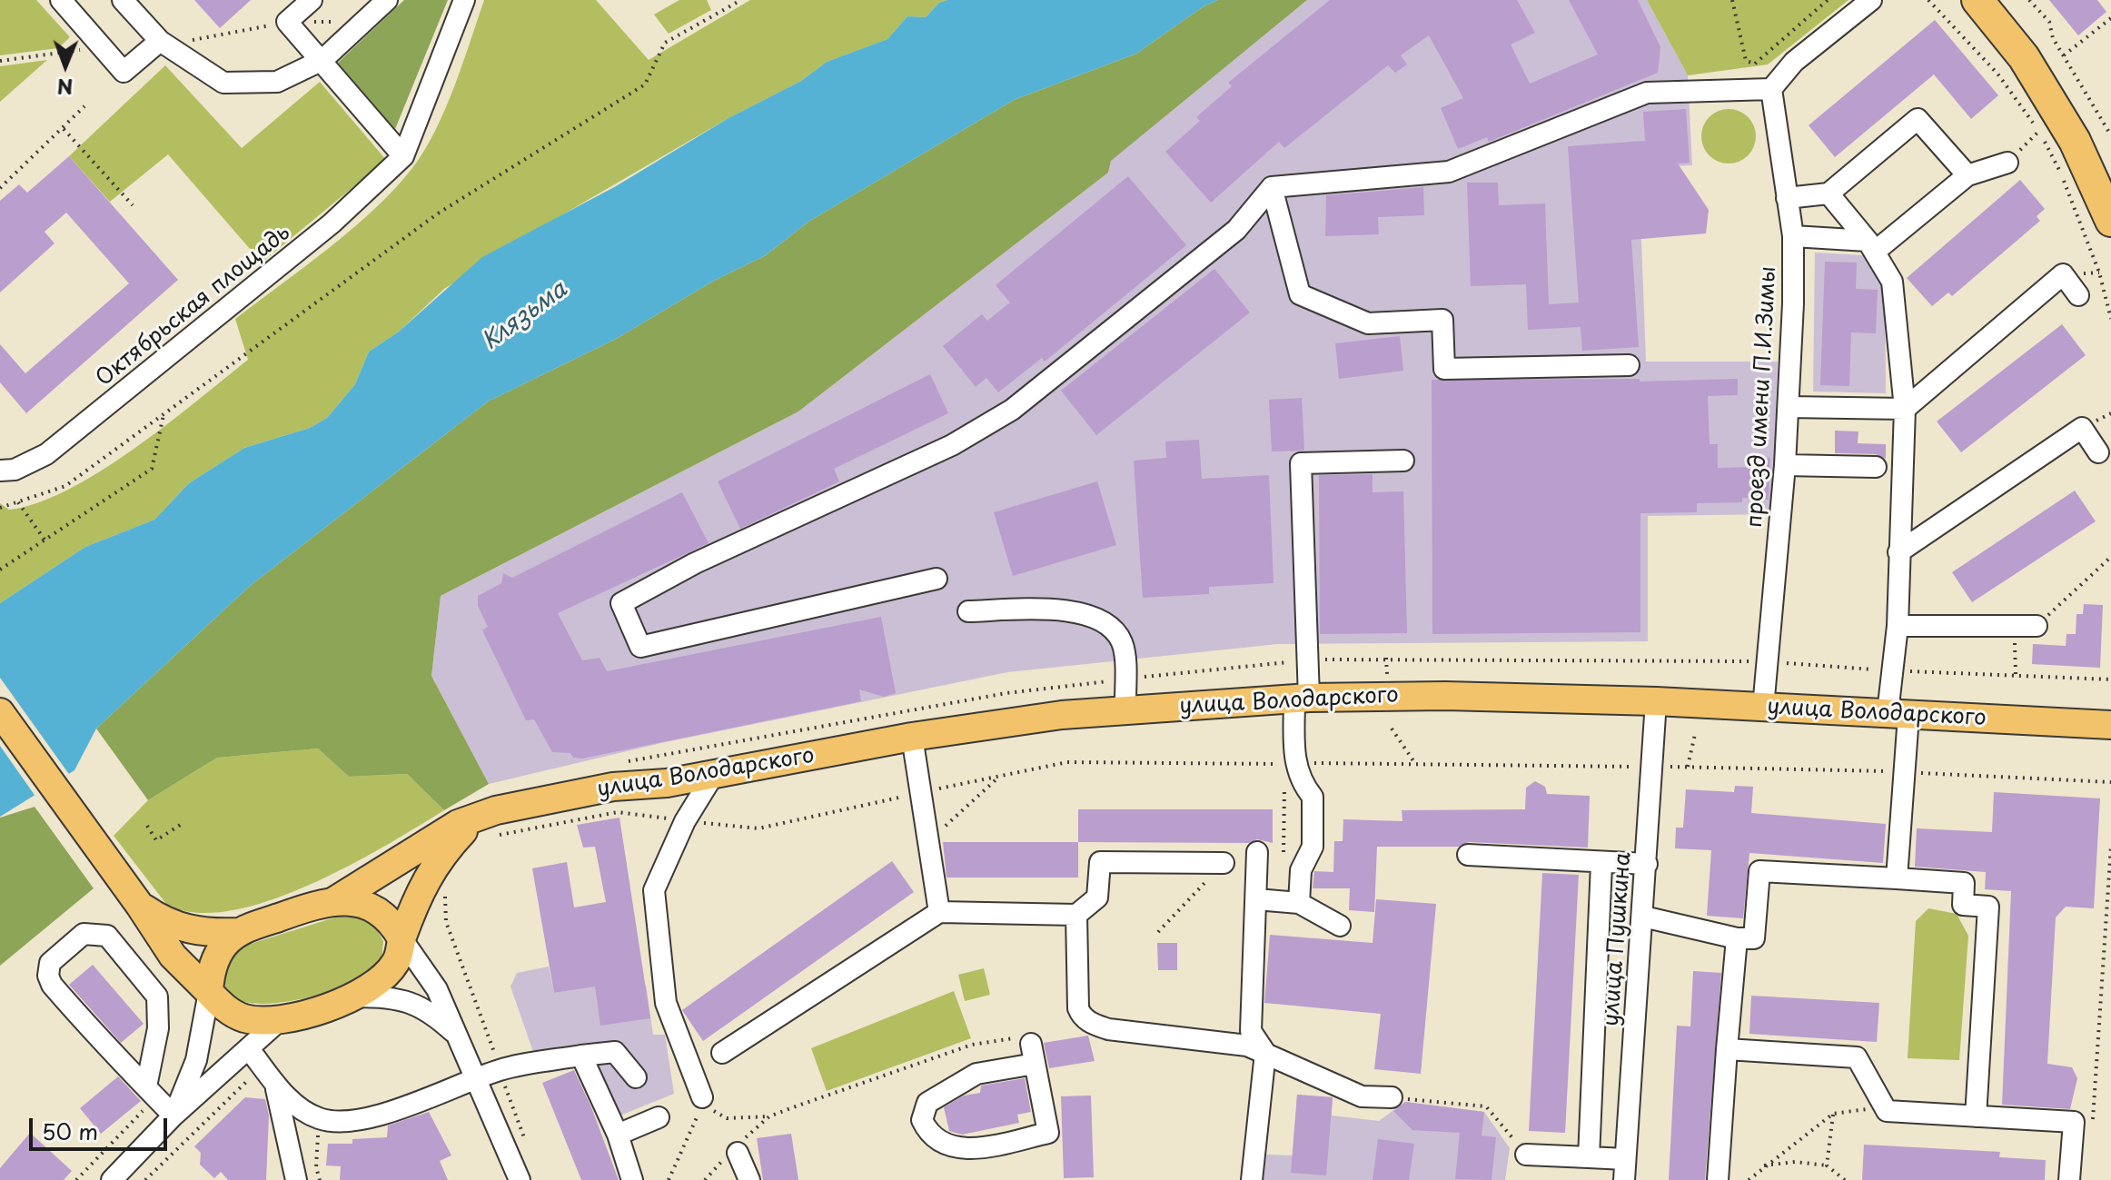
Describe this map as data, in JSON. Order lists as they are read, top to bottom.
{
  "streets": {
    "main road": ["улица Володарского"],
    "street": ["Октябрьская площадь", "проезд имени П.И.Зимы", "улица Пушкина"]
  },
  "crossings": [
    ["проезд имени П.И.Зимы", "улица Володарского"],
    ["улица Володарского", "улица Пушкина"]
  ],
  "water": ["Клязьма"],
  "scale_bar": "50 m",
  "north": "bottom"
}
